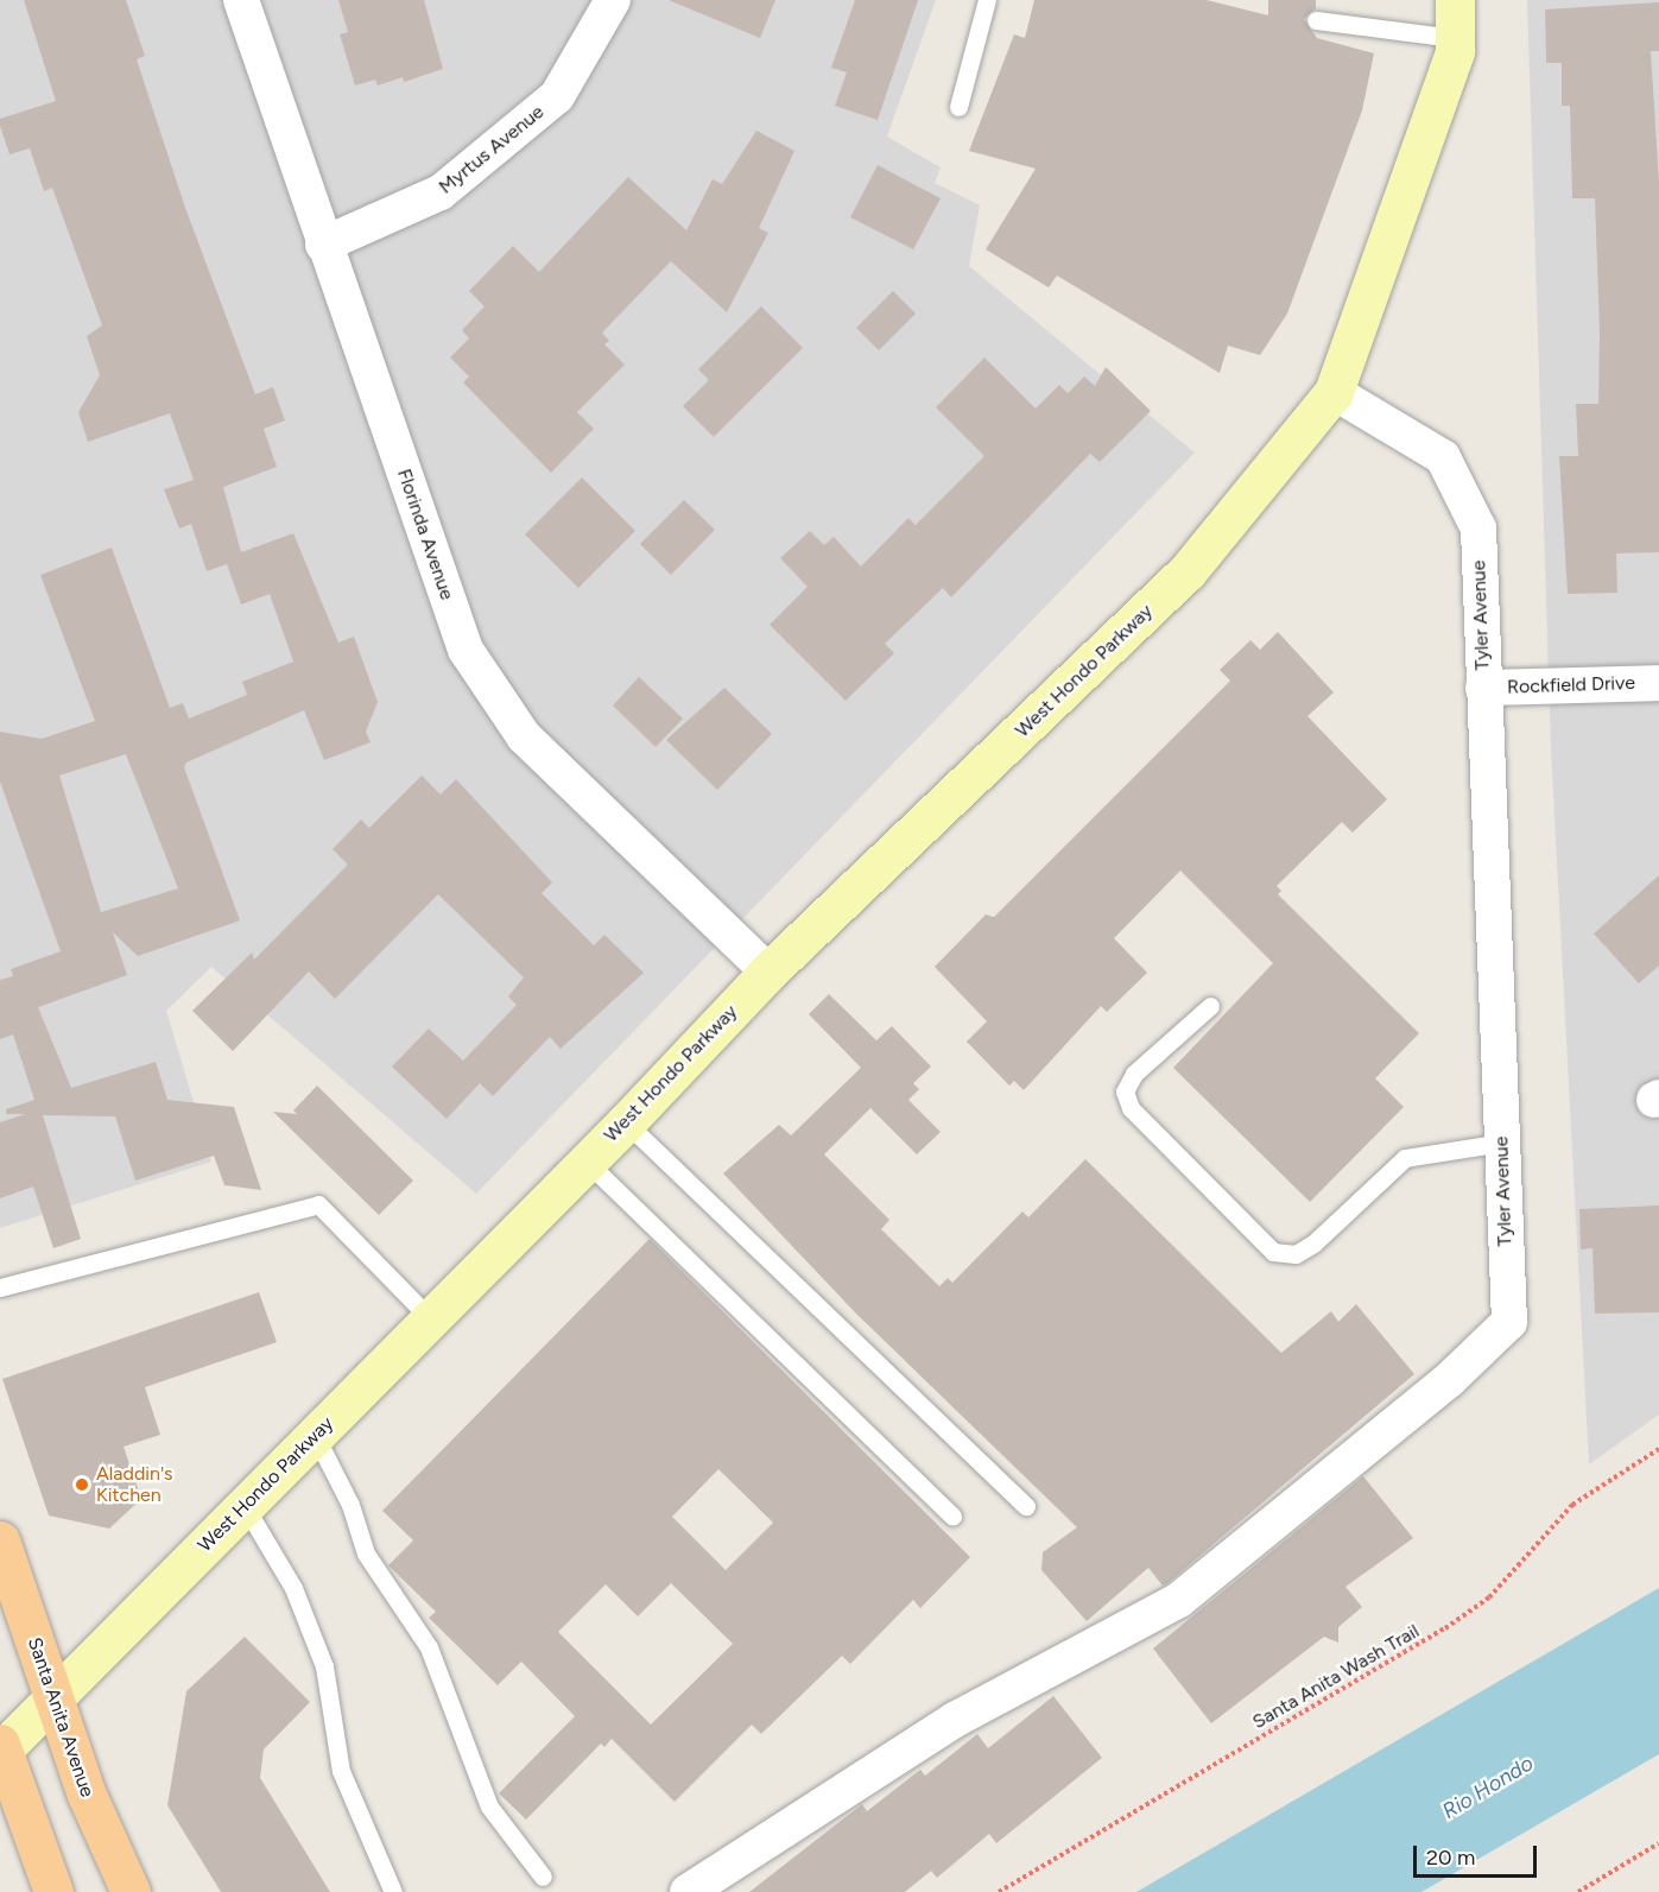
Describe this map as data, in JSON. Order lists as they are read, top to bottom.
{
  "streets": {
    "main road": ["Santa Anita Avenue"],
    "street": [
      "Myrtus Avenue",
      "Florinda Avenue",
      "Tyler Avenue",
      "West Hondo Parkway",
      "Rockfield Drive"
    ],
    "path": ["Santa Anita Wash Trail"]
  },
  "crossings": [
    ["Myrtus Avenue", "Florinda Avenue"],
    ["Florinda Avenue", "West Hondo Parkway"],
    ["Tyler Avenue", "West Hondo Parkway"],
    ["Tyler Avenue", "Rockfield Drive"],
    ["West Hondo Parkway", "Santa Anita Avenue"]
  ],
  "water": ["Rio Hondo"],
  "places": ["Aladdin's Kitchen"],
  "scale_bar": "20 m"
}
